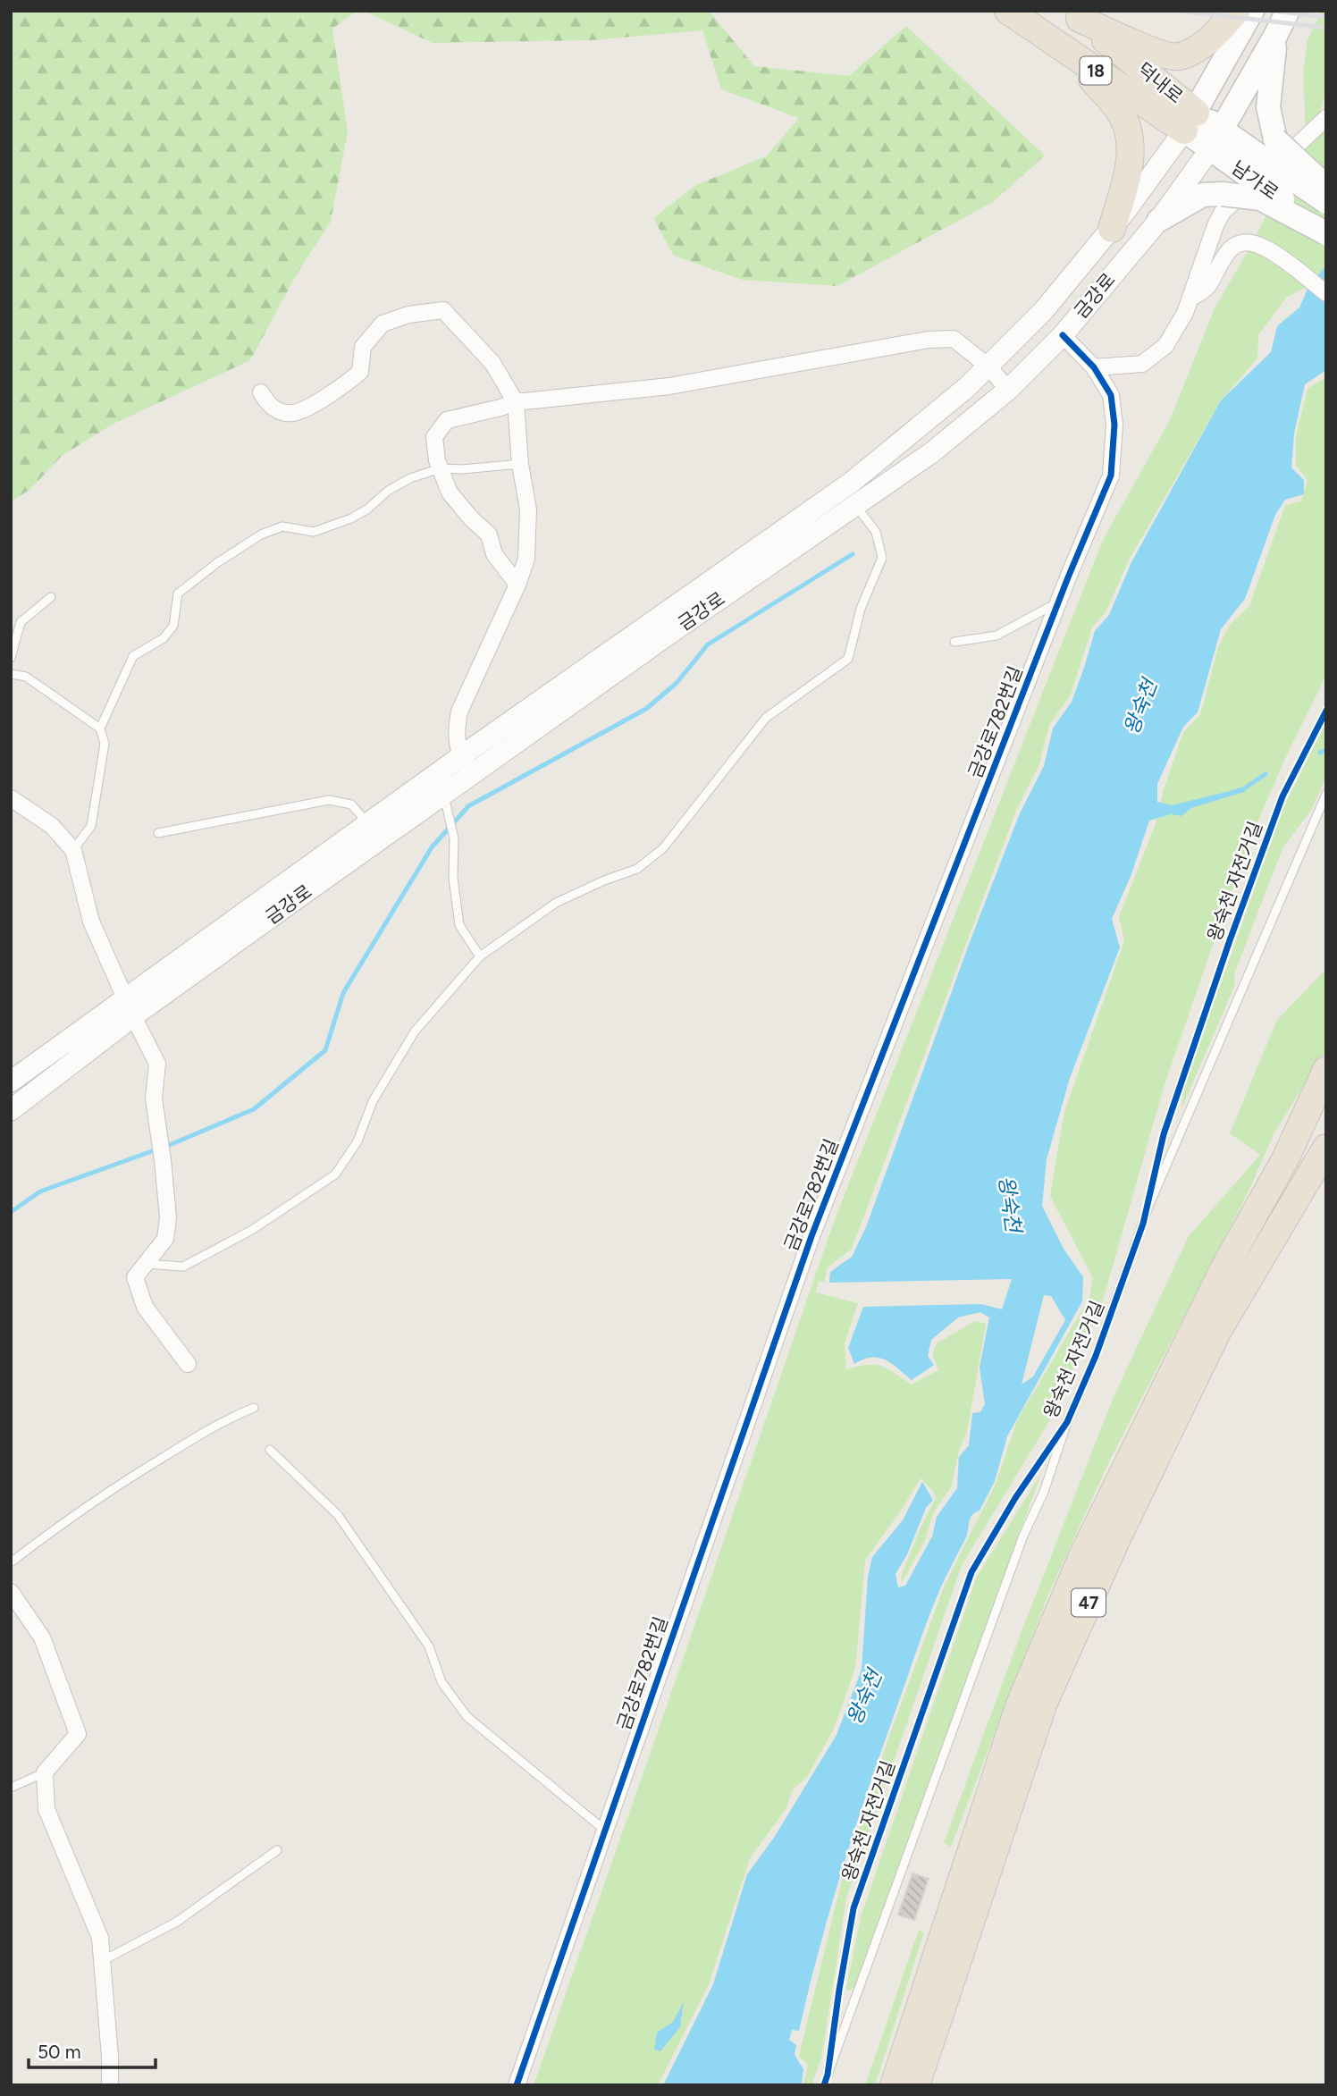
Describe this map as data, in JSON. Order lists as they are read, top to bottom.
{
  "streets": {
    "highway": ["18", "덕내로", "47"],
    "main road": ["남가로", "금강로"],
    "street": ["금강로782번길"],
    "lane": ["왕숙천 자전거길"]
  },
  "crossings": [
    ["덕내로", "남가로"],
    ["덕내로", "금강로"],
    ["남가로", "금강로"],
    ["금강로", "금강로782번길"]
  ],
  "water": ["왕숙천"],
  "scale_bar": "50 m"
}
